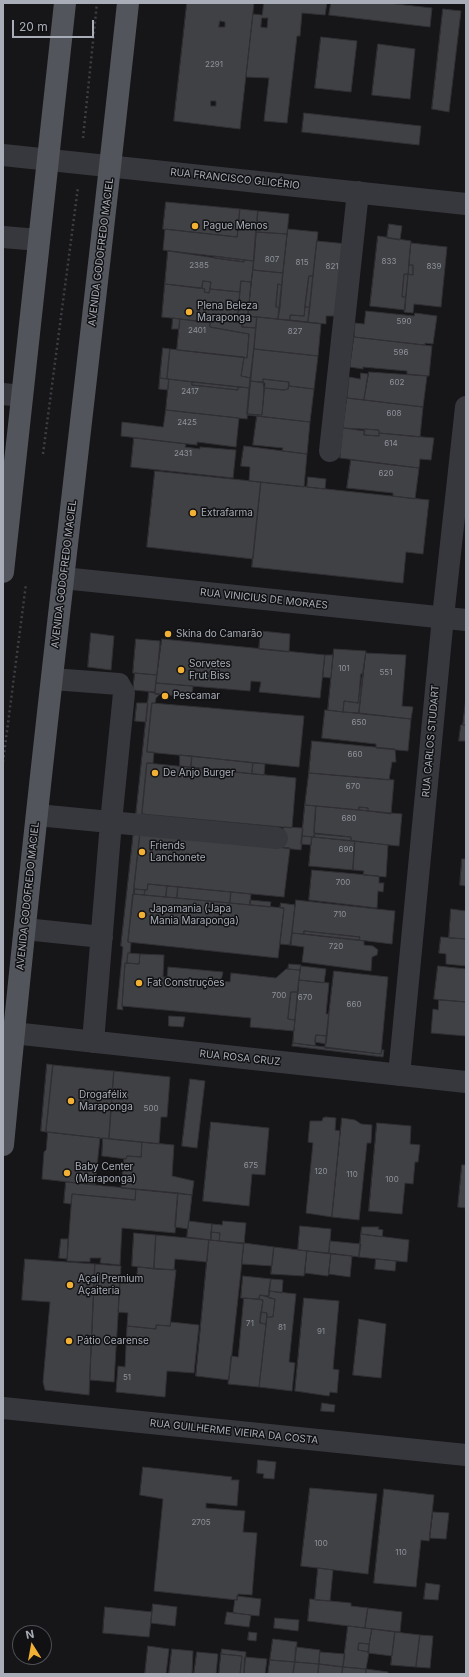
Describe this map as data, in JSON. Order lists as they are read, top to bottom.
{
  "streets": {
    "main road": ["AVENIDA GODOFREDO MACIEL"],
    "street": [
      "RUA FRANCISCO GLICÉRIO",
      "RUA VINICIUS DE MORAES",
      "RUA CARLOS STUDART",
      "RUA ROSA CRUZ",
      "RUA GUILHERME VIEIRA DA COSTA"
    ]
  },
  "crossings": [
    ["RUA FRANCISCO GLICÉRIO", "AVENIDA GODOFREDO MACIEL"],
    ["AVENIDA GODOFREDO MACIEL", "RUA VINICIUS DE MORAES"],
    ["AVENIDA GODOFREDO MACIEL", "RUA ROSA CRUZ"],
    ["RUA VINICIUS DE MORAES", "RUA CARLOS STUDART"],
    ["RUA CARLOS STUDART", "RUA ROSA CRUZ"]
  ],
  "places": [
    "Pague Menos",
    "Plena Beleza Maraponga",
    "Extrafarma",
    "Skina do Camarão",
    "Sorvetes Frut Biss",
    "Pescamar",
    "De Anjo Burger",
    "Friends Lanchonete",
    "Japamania (Japa Mania Maraponga)",
    "Fat Construções",
    "Drogafélix Maraponga",
    "Baby Center (Maraponga)",
    "Açaí Premium Açaiteria",
    "Pátio Cearense"
  ],
  "house_numbers": [
    "2291",
    "807",
    "833",
    "815",
    "2385",
    "821",
    "839",
    "590",
    "2401",
    "827",
    "596",
    "602",
    "2417",
    "608",
    "2425",
    "614",
    "2431",
    "620",
    "101",
    "551",
    "650",
    "660",
    "670",
    "680",
    "690",
    "700",
    "710",
    "720",
    "700",
    "670",
    "660",
    "500",
    "675",
    "120",
    "110",
    "100",
    "71",
    "81",
    "91",
    "51",
    "2705",
    "100",
    "110"
  ],
  "scale_bar": "20 m",
  "north": "top"
}
